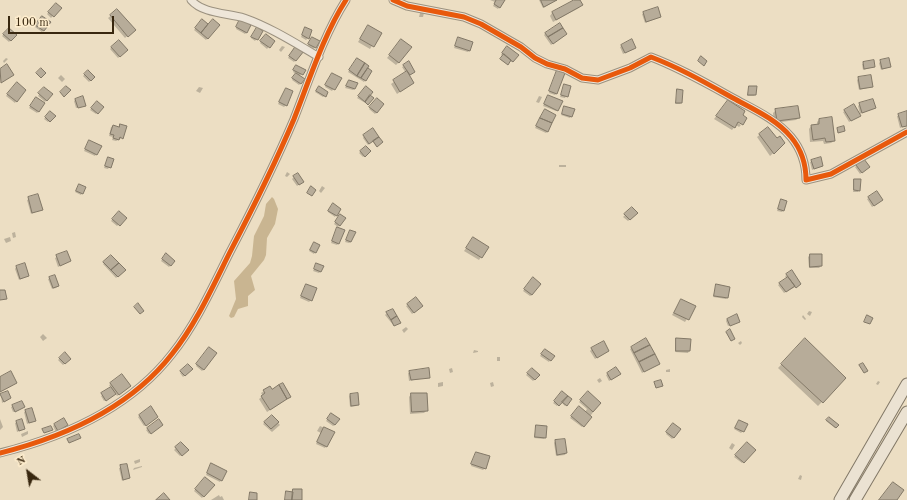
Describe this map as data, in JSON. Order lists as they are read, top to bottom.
{
  "scale_bar": "100 m",
  "north": "top left"
}
